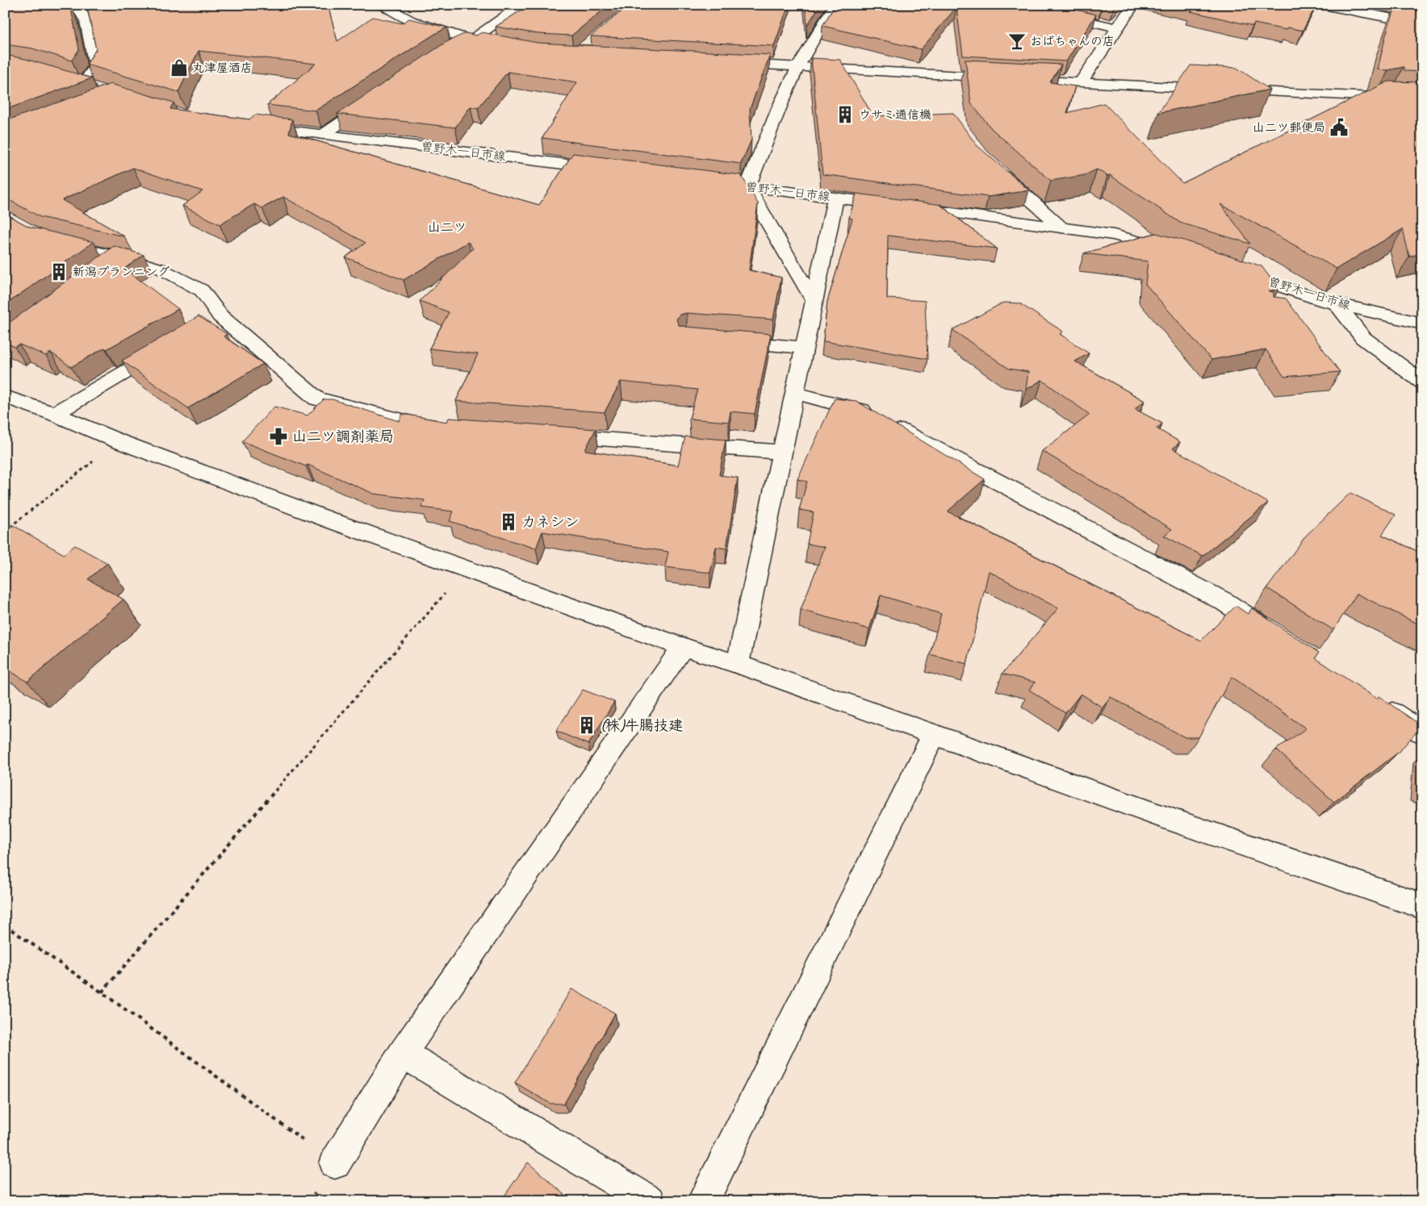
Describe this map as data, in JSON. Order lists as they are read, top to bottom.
{
  "streets": {
    "street": ["曽野木一日市線"]
  },
  "districts": ["山二ツ"],
  "places": {
    "bar": ["おばちゃんの店"],
    "shop": ["丸津屋酒店"],
    "building": [
      "ウサミ通信機",
      "新潟プランニング",
      "カネシン",
      "(株)牛腸技建"
    ],
    "public building": ["山二ツ郵便局"],
    "pharmacy": ["山二ツ調剤薬局"]
  }
}
